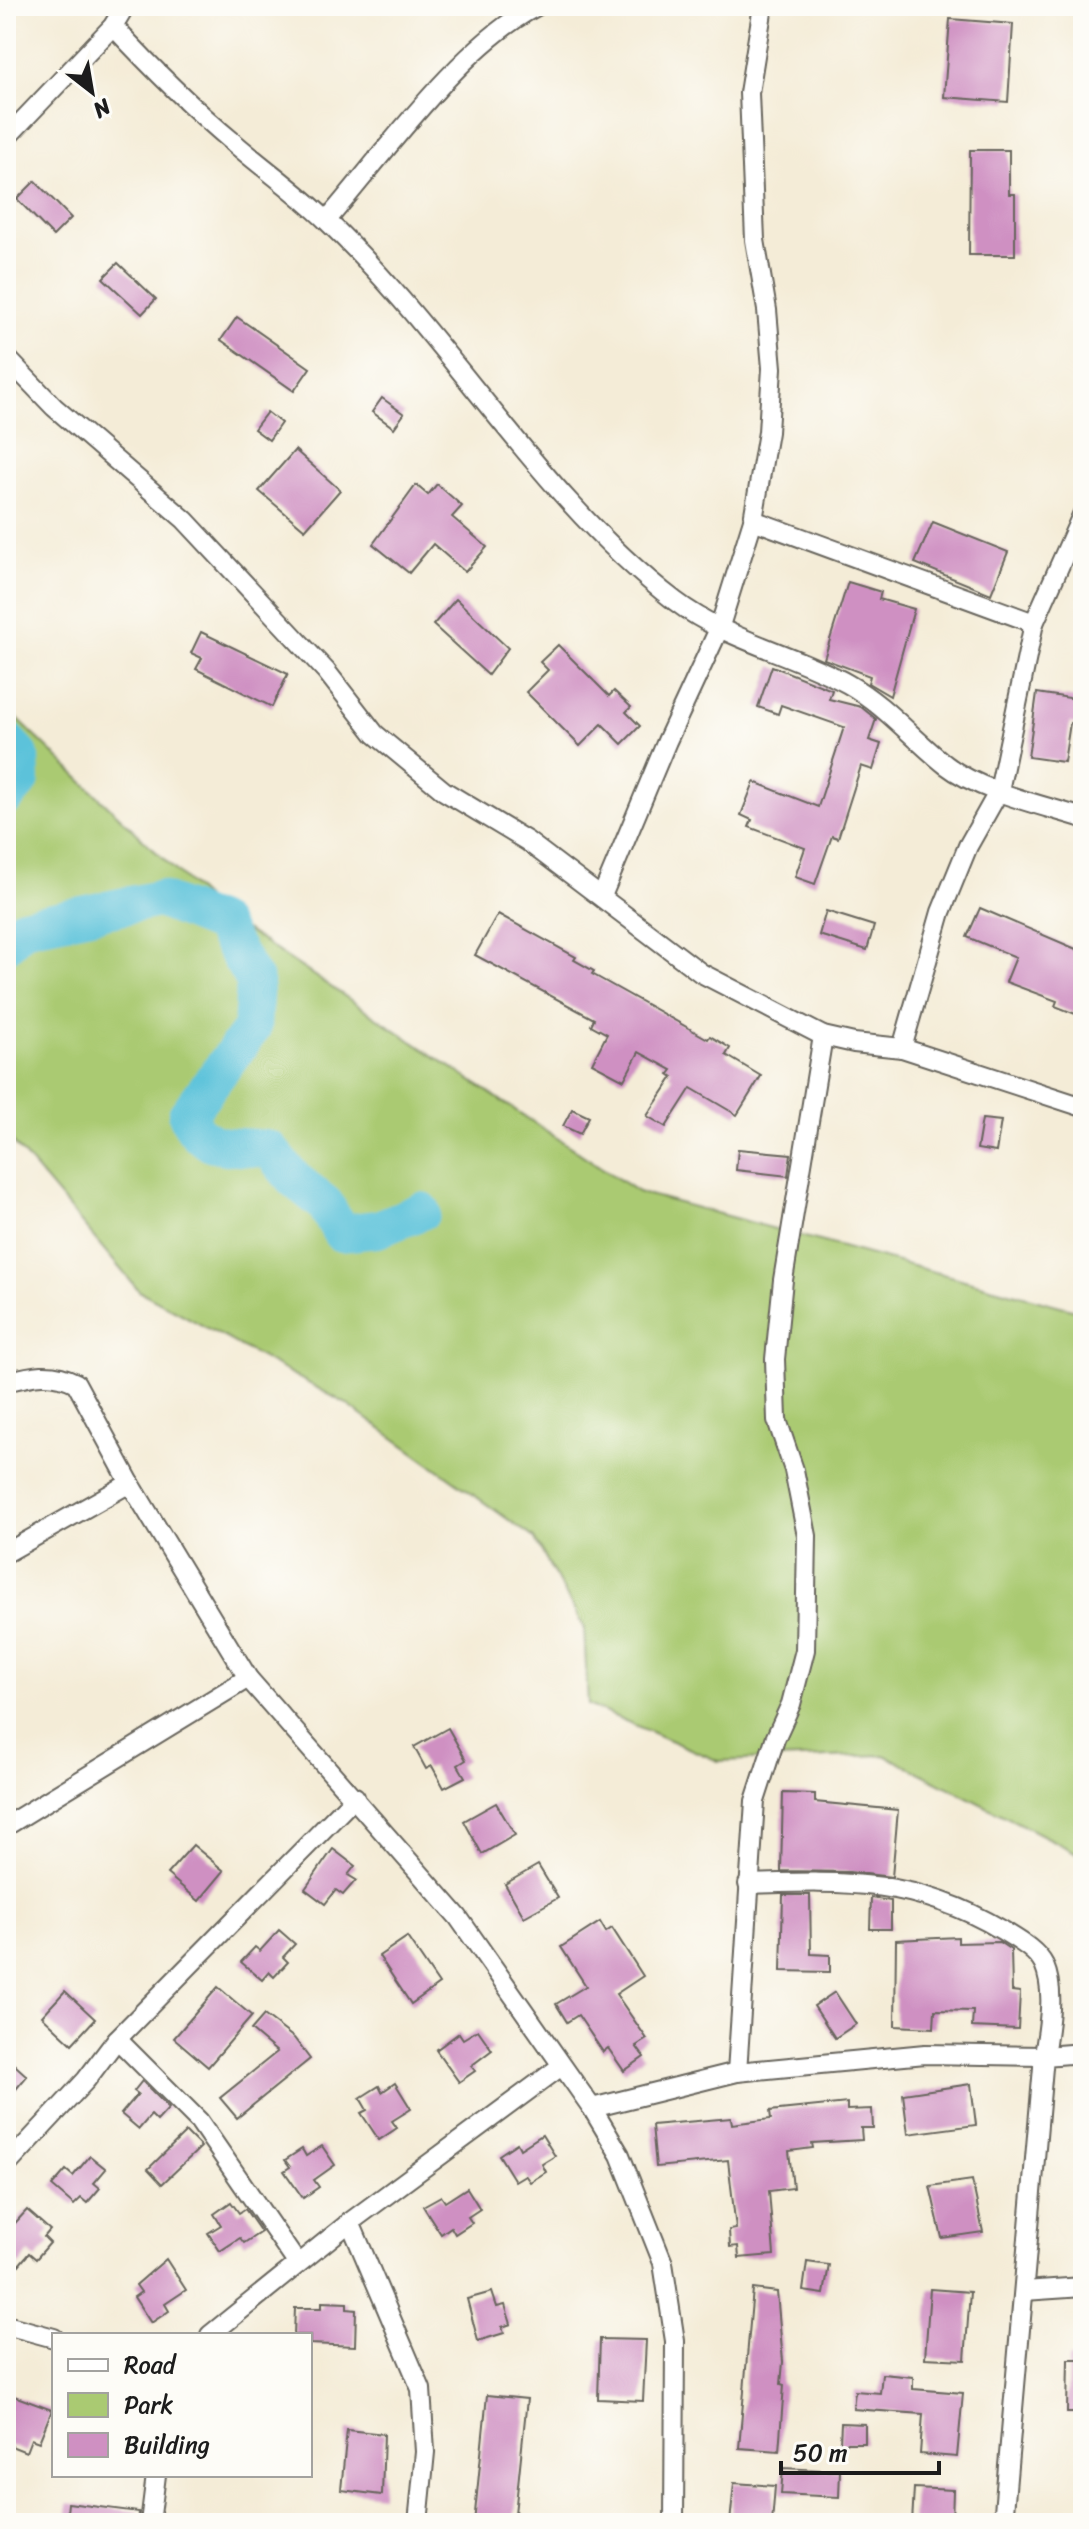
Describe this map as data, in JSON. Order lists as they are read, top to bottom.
{
  "legend": ["Road", "Park", "Building"],
  "scale_bar": "50 m",
  "north": "bottom right"
}
